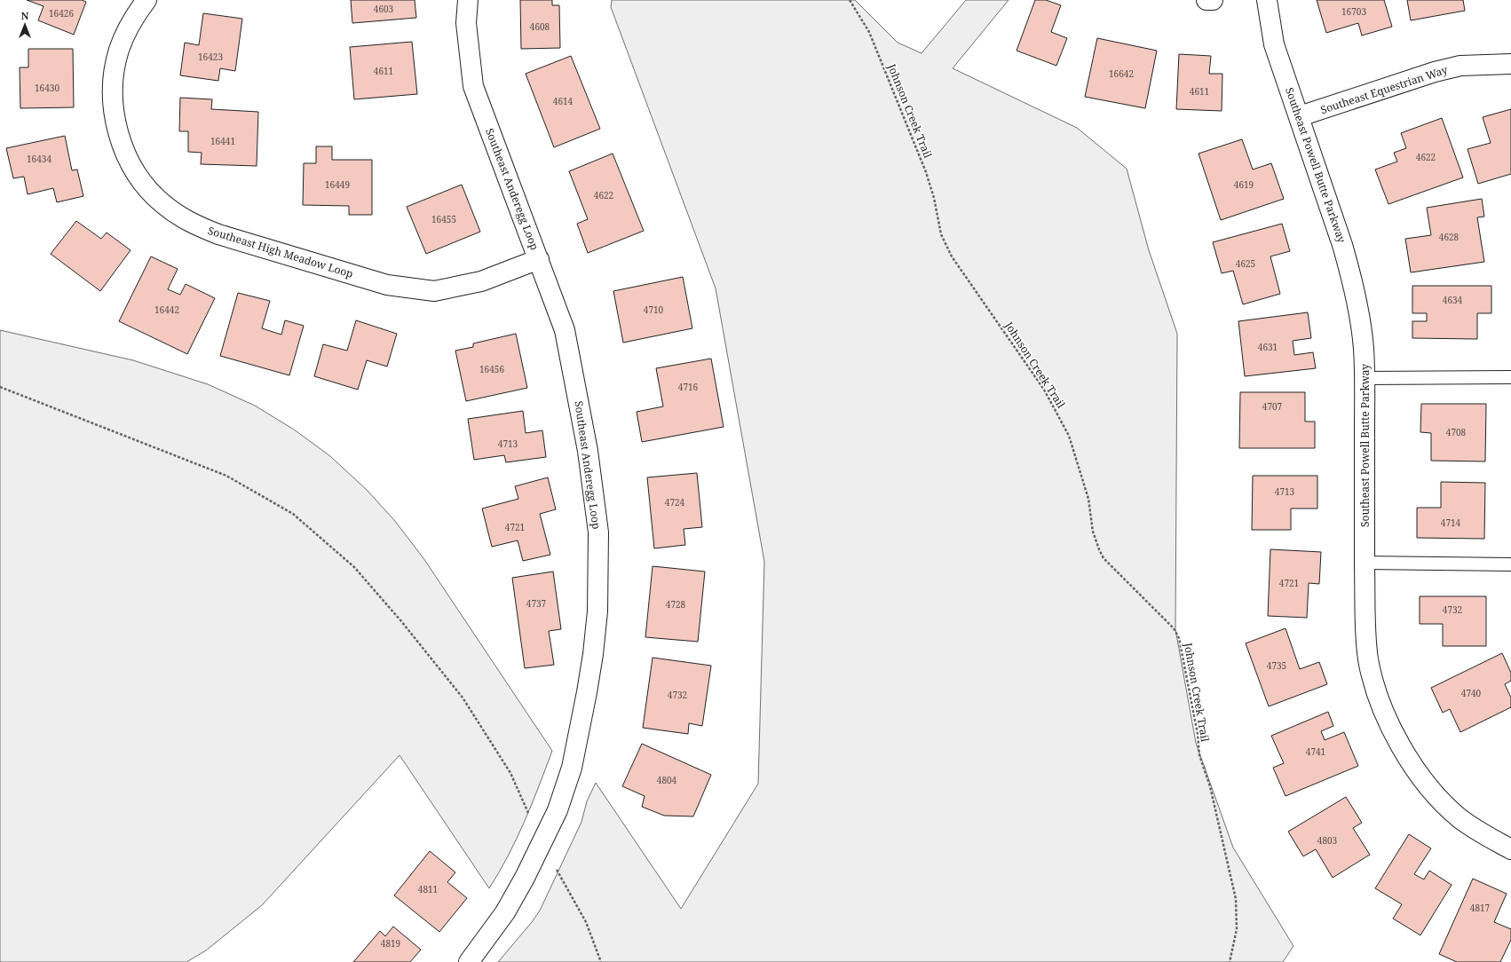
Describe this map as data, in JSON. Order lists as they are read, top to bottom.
{
  "streets": {
    "street": [
      "Southeast Equestrian Way",
      "Southeast Powell Butte Parkway",
      "Southeast Anderegg Loop",
      "Southeast High Meadow Loop"
    ],
    "path": ["Johnson Creek Trail"]
  },
  "crossings": [
    ["Southeast Equestrian Way", "Southeast Powell Butte Parkway"],
    ["Southeast Anderegg Loop", "Southeast High Meadow Loop"]
  ],
  "house_numbers": [
    "4603",
    "16703",
    "16426",
    "4608",
    "16423",
    "4611",
    "16642",
    "16430",
    "4611",
    "4614",
    "16441",
    "4622",
    "16434",
    "16449",
    "4619",
    "4622",
    "16455",
    "4628",
    "4625",
    "4634",
    "16442",
    "4710",
    "4631",
    "16456",
    "4716",
    "4707",
    "4708",
    "4713",
    "4713",
    "4724",
    "4714",
    "4721",
    "4721",
    "4737",
    "4728",
    "4732",
    "4735",
    "4740",
    "4732",
    "4741",
    "4804",
    "4803",
    "4811",
    "4817",
    "4819"
  ],
  "north": "top"
}
